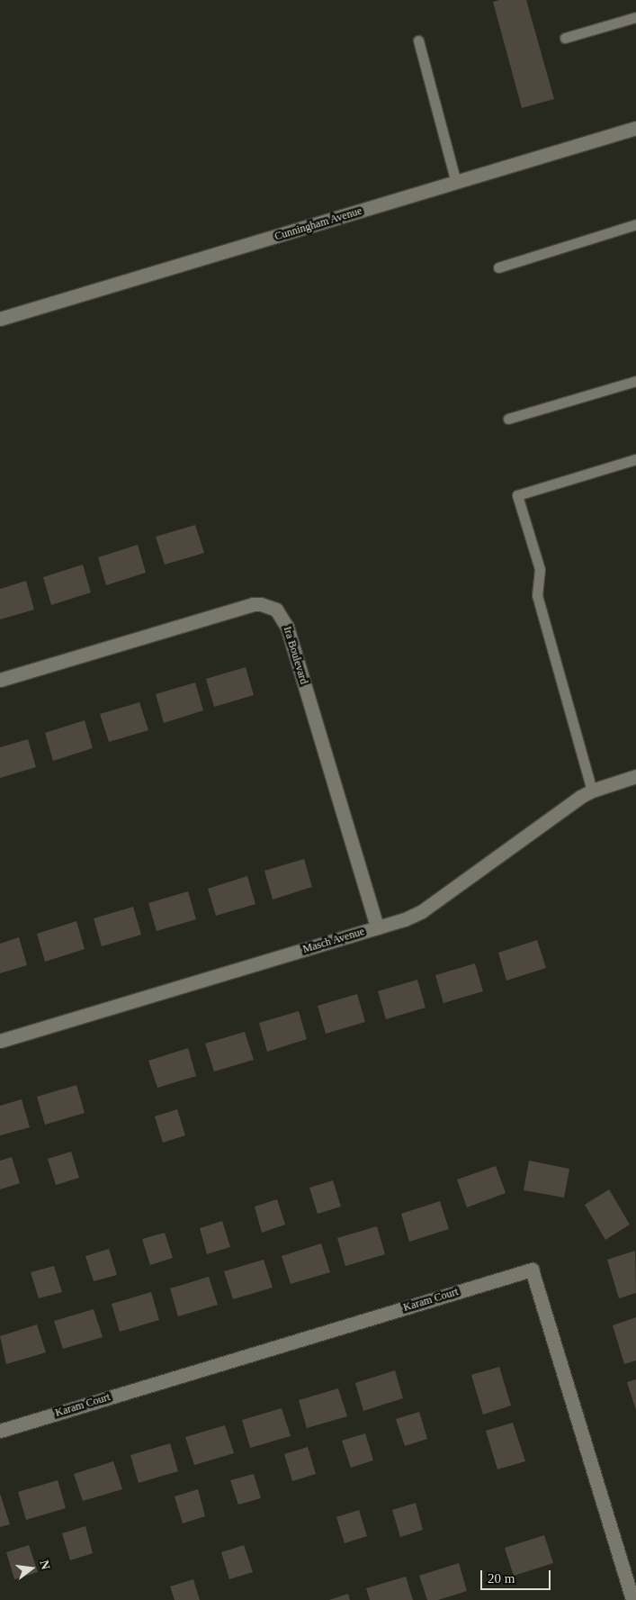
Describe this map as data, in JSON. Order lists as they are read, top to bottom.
{
  "streets": {
    "street": [
      "Cunningham Avenue",
      "Ira Boulevard",
      "Masch Avenue",
      "Karam Court"
    ]
  },
  "crossings": [
    ["Ira Boulevard", "Masch Avenue"]
  ],
  "scale_bar": "20 m",
  "north": "right"
}
